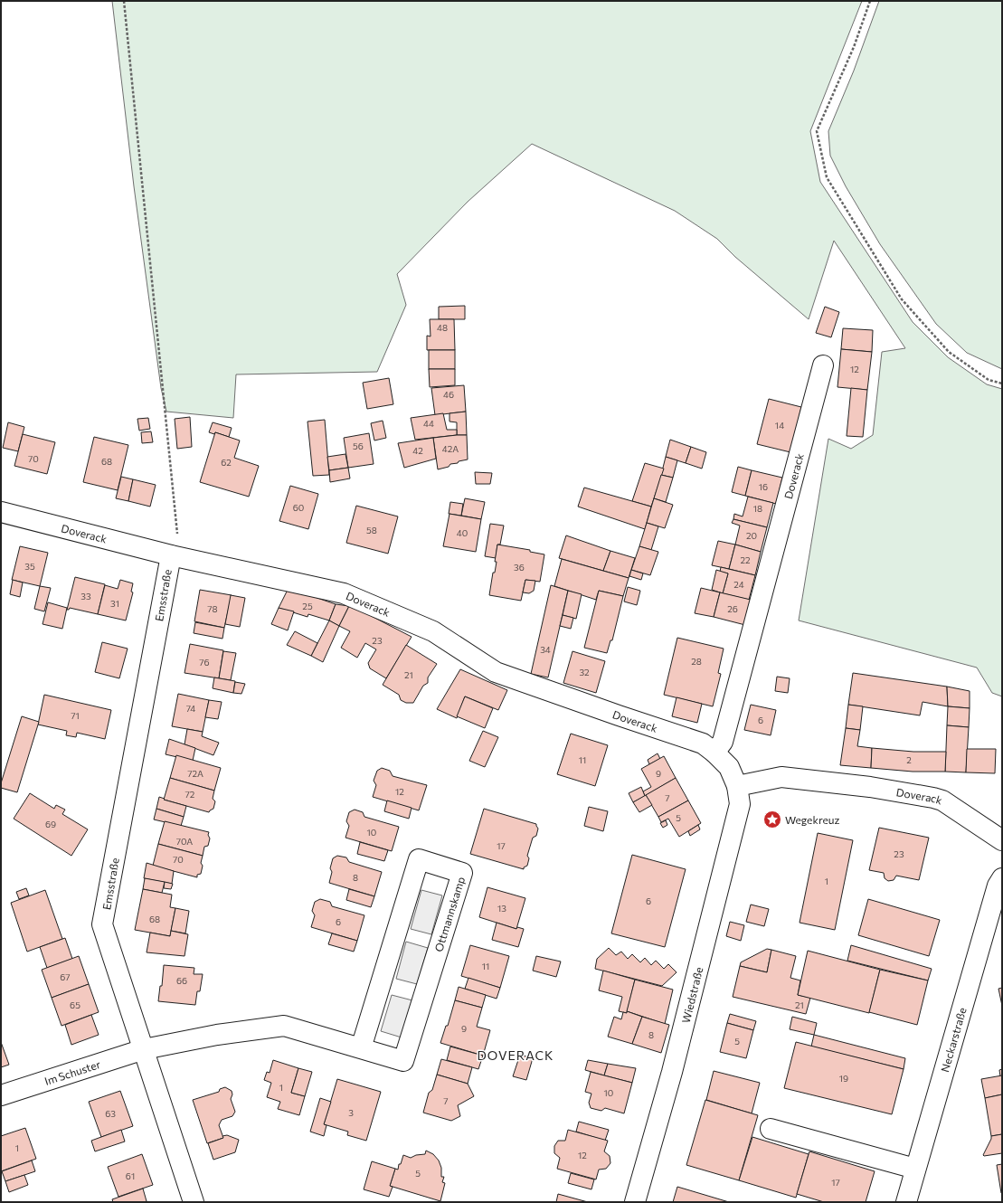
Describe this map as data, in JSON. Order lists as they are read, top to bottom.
{
  "streets": {
    "street": [
      "Doverack",
      "Emsstraße",
      "Ottmannskamp",
      "Wiedstraße",
      "Neckarstraße",
      "Im Schuster"
    ]
  },
  "crossings": [
    ["Doverack", "Emsstraße"],
    ["Doverack", "Wiedstraße"],
    ["Emsstraße", "Ottmannskamp"],
    ["Emsstraße", "Im Schuster"],
    ["Ottmannskamp", "Im Schuster"]
  ],
  "districts": ["DOVERACK"],
  "places": {
    "place": ["Wegekreuz"]
  },
  "house_numbers": [
    "48",
    "12",
    "46",
    "44",
    "14",
    "56",
    "42A",
    "42",
    "70",
    "68",
    "62",
    "16",
    "60",
    "18",
    "58",
    "40",
    "20",
    "22",
    "35",
    "36",
    "24",
    "33",
    "31",
    "25",
    "78",
    "26",
    "23",
    "34",
    "28",
    "76",
    "32",
    "21",
    "74",
    "71",
    "6",
    "11",
    "2",
    "72A",
    "9",
    "12",
    "72",
    "7",
    "5",
    "69",
    "10",
    "70A",
    "17",
    "23",
    "70",
    "8",
    "1",
    "6",
    "13",
    "68",
    "6",
    "11",
    "67",
    "66",
    "65",
    "21",
    "9",
    "8",
    "5",
    "19",
    "1",
    "10",
    "7",
    "3",
    "63",
    "1",
    "12",
    "5",
    "61",
    "17"
  ]
}
